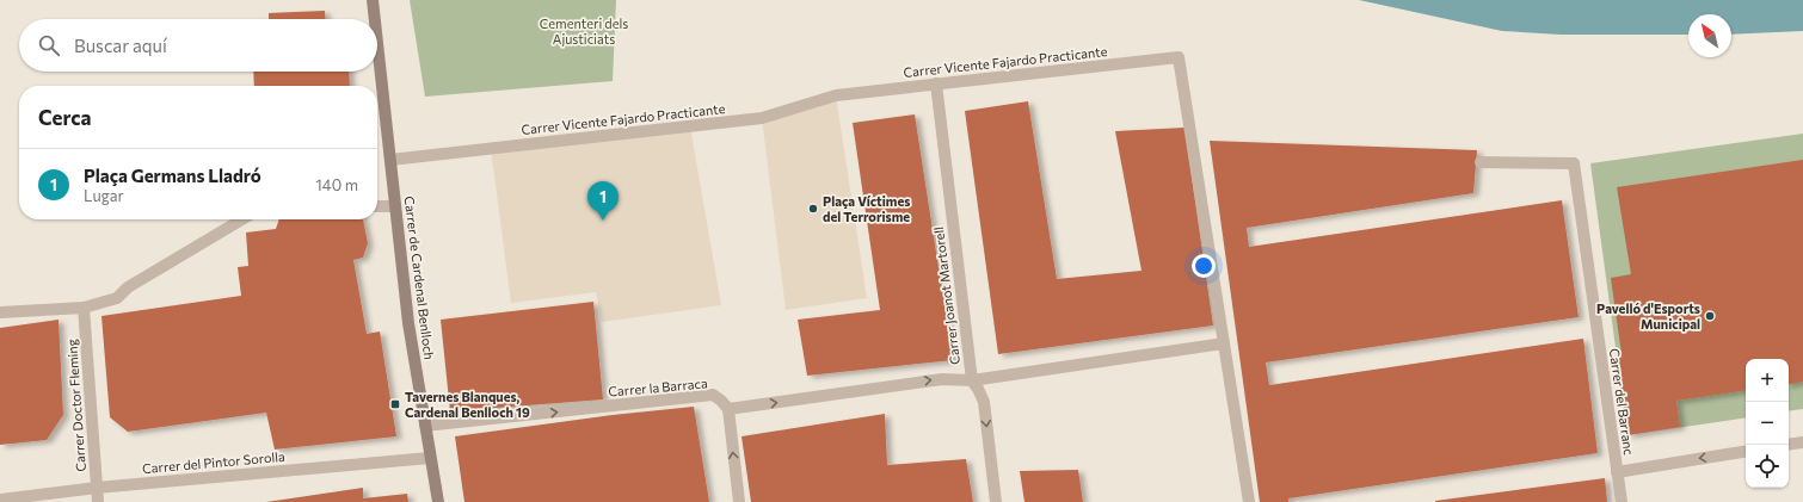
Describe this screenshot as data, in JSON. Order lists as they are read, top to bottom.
{
  "streets": {
    "main road": ["Carrer de Cardenal Benlloch"],
    "street": [
      "Carrer Vicente Fajardo Practicante",
      "Carrer Joanot Martorell",
      "Carrer la Barraca",
      "Carrer del Barranc",
      "Carrer Doctor Fleming",
      "Carrer del Pintor Sorolla"
    ]
  },
  "crossings": [
    ["Carrer Vicente Fajardo Practicante", "Carrer de Cardenal Benlloch"],
    ["Carrer Vicente Fajardo Practicante", "Carrer Joanot Martorell"],
    ["Carrer de Cardenal Benlloch", "Carrer la Barraca"],
    ["Carrer de Cardenal Benlloch", "Carrer del Pintor Sorolla"],
    ["Carrer Doctor Fleming", "Carrer del Pintor Sorolla"]
  ],
  "one_way": ["Carrer la Barraca"],
  "parks": ["Cementeri dels Ajusticiats"],
  "places": {
    "other": ["Plaça Víctimes del Terrorisme", "Pavelló d'Esports Municipal"],
    "transit": ["Tavernes Blanques, Cardenal Benlloch 19"]
  },
  "north": "top left",
  "page": {
    "search": "Buscar aquí",
    "heading": "Cerca",
    "list": [
      {
        "mark": "1",
        "name": "Plaça Germans Lladró",
        "note": "Lugar",
        "value": "140 m"
      }
    ],
    "pins": "1",
    "map_buttons": ["+", "−"]
  }
}
